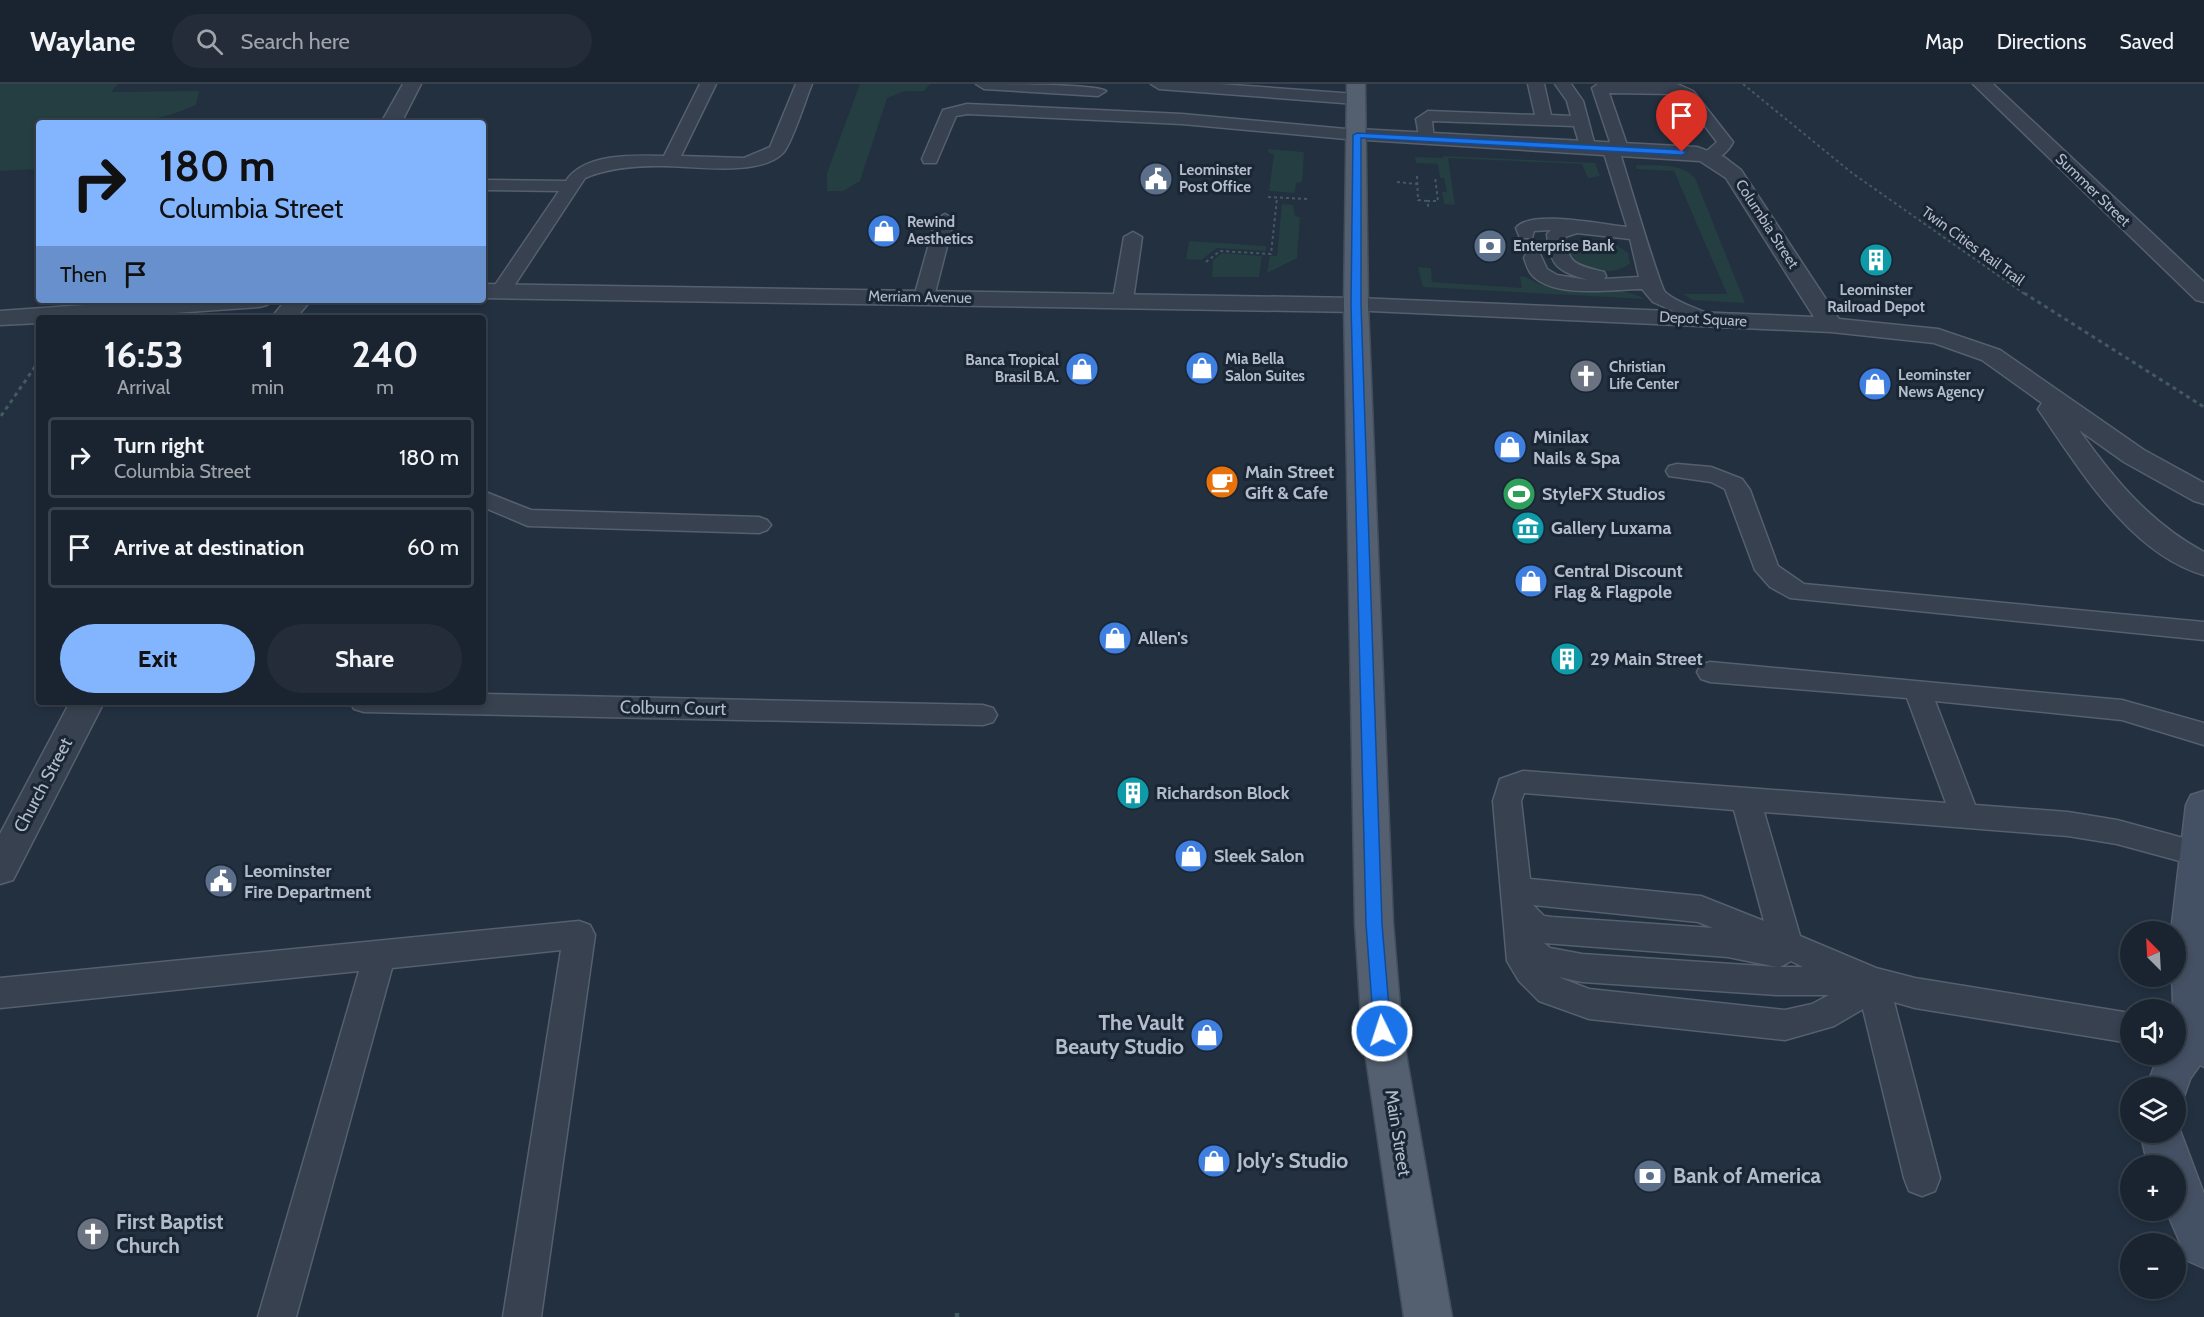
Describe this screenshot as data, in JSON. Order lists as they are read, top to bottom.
{
  "streets": {
    "main road": ["Main Street"],
    "street": [
      "Summer Street",
      "Columbia Street",
      "Merriam Avenue",
      "Depot Square",
      "Church Street"
    ],
    "lane": ["Colburn Court"],
    "path": ["Twin Cities Rail Trail"]
  },
  "crossings": [
    ["Columbia Street", "Depot Square"],
    ["Columbia Street", "Main Street"],
    ["Merriam Avenue", "Depot Square"],
    ["Merriam Avenue", "Main Street"],
    ["Depot Square", "Main Street"]
  ],
  "places": {
    "public building": ["Leominster Post Office", "Leominster Fire Department"],
    "shop": [
      "Rewind Aesthetics",
      "Mia Bella Salon Suites",
      "Banca Tropical Brasil B.A.",
      "Leominster News Agency",
      "Minilax Nails & Spa",
      "Central Discount Flag & Flagpole",
      "Allen's",
      "Sleek Salon",
      "The Vault Beauty Studio",
      "Joly's Studio"
    ],
    "bank": ["Enterprise Bank", "Bank of America"],
    "building": ["Leominster Railroad Depot", "29 Main Street", "Richardson Block"],
    "church": ["Christian Life Center", "First Baptist Church"],
    "cafe": ["Main Street Gift & Cafe"],
    "sports": ["StyleFX Studios"],
    "museum": ["Gallery Luxama"]
  },
  "north": "top left",
  "page": {
    "header": "Waylane",
    "search": "Search here",
    "nav": ["Map", "Directions", "Saved"],
    "turn": ["180 m", "Columbia Street"],
    "then": "Then",
    "eta": [
      "16:53",
      "Arrival",
      "1",
      "min",
      "240",
      "m"
    ],
    "list": [
      {
        "name": "Turn right",
        "note": "Columbia Street",
        "value": "180 m"
      },
      {
        "name": "Arrive at destination",
        "value": "60 m"
      }
    ],
    "buttons": ["Exit", "Share"],
    "map_buttons": ["+", "−"]
  }
}
